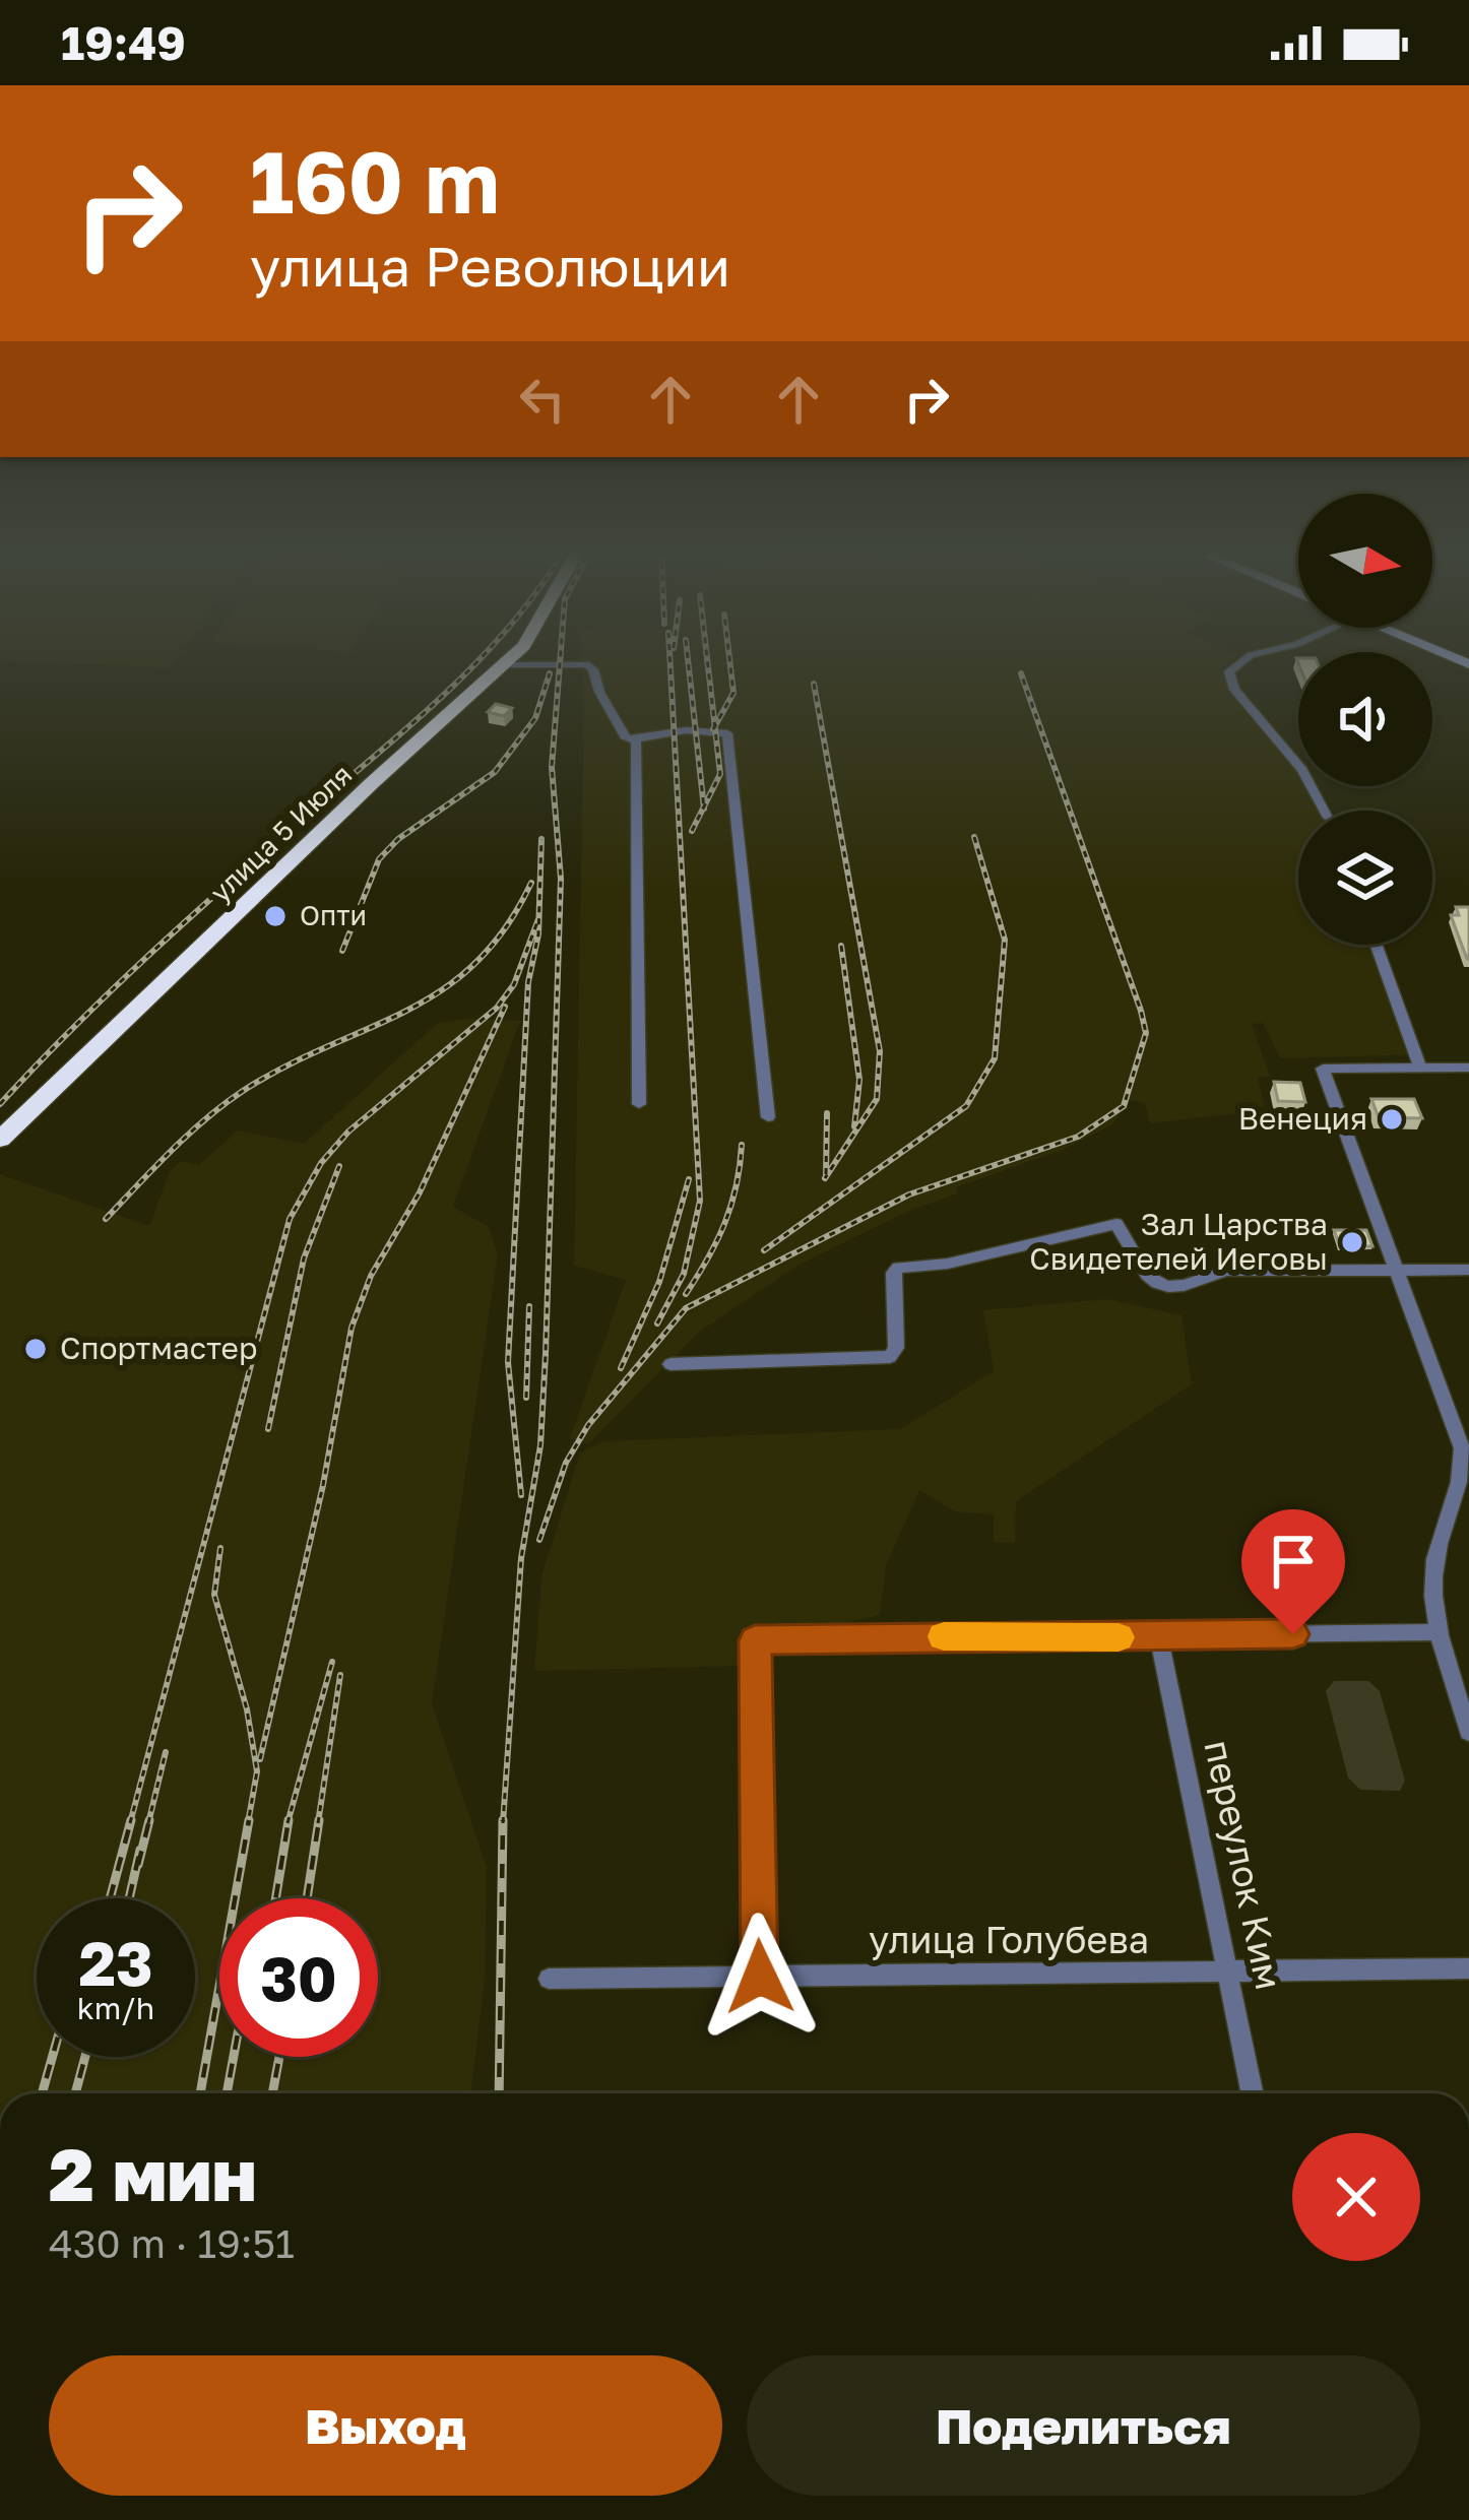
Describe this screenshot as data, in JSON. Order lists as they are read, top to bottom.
{
  "streets": {
    "highway": ["улица 5 Июля"],
    "street": ["переулок Ким", "улица Голубева"]
  },
  "crossings": [
    ["переулок Ким", "улица Голубева"]
  ],
  "places": [
    "Опти",
    "Венеция",
    "Зал Царства Свидетелей Иеговы",
    "Спортмастер"
  ],
  "north": "right",
  "page": {
    "status": "19:49",
    "turn": ["160 m", "улица Революции"],
    "speed": "23 km/h",
    "limit": "30",
    "heading": ["2 мин", "430 m · 19:51"],
    "buttons": ["Выход", "Поделиться"]
  }
}
